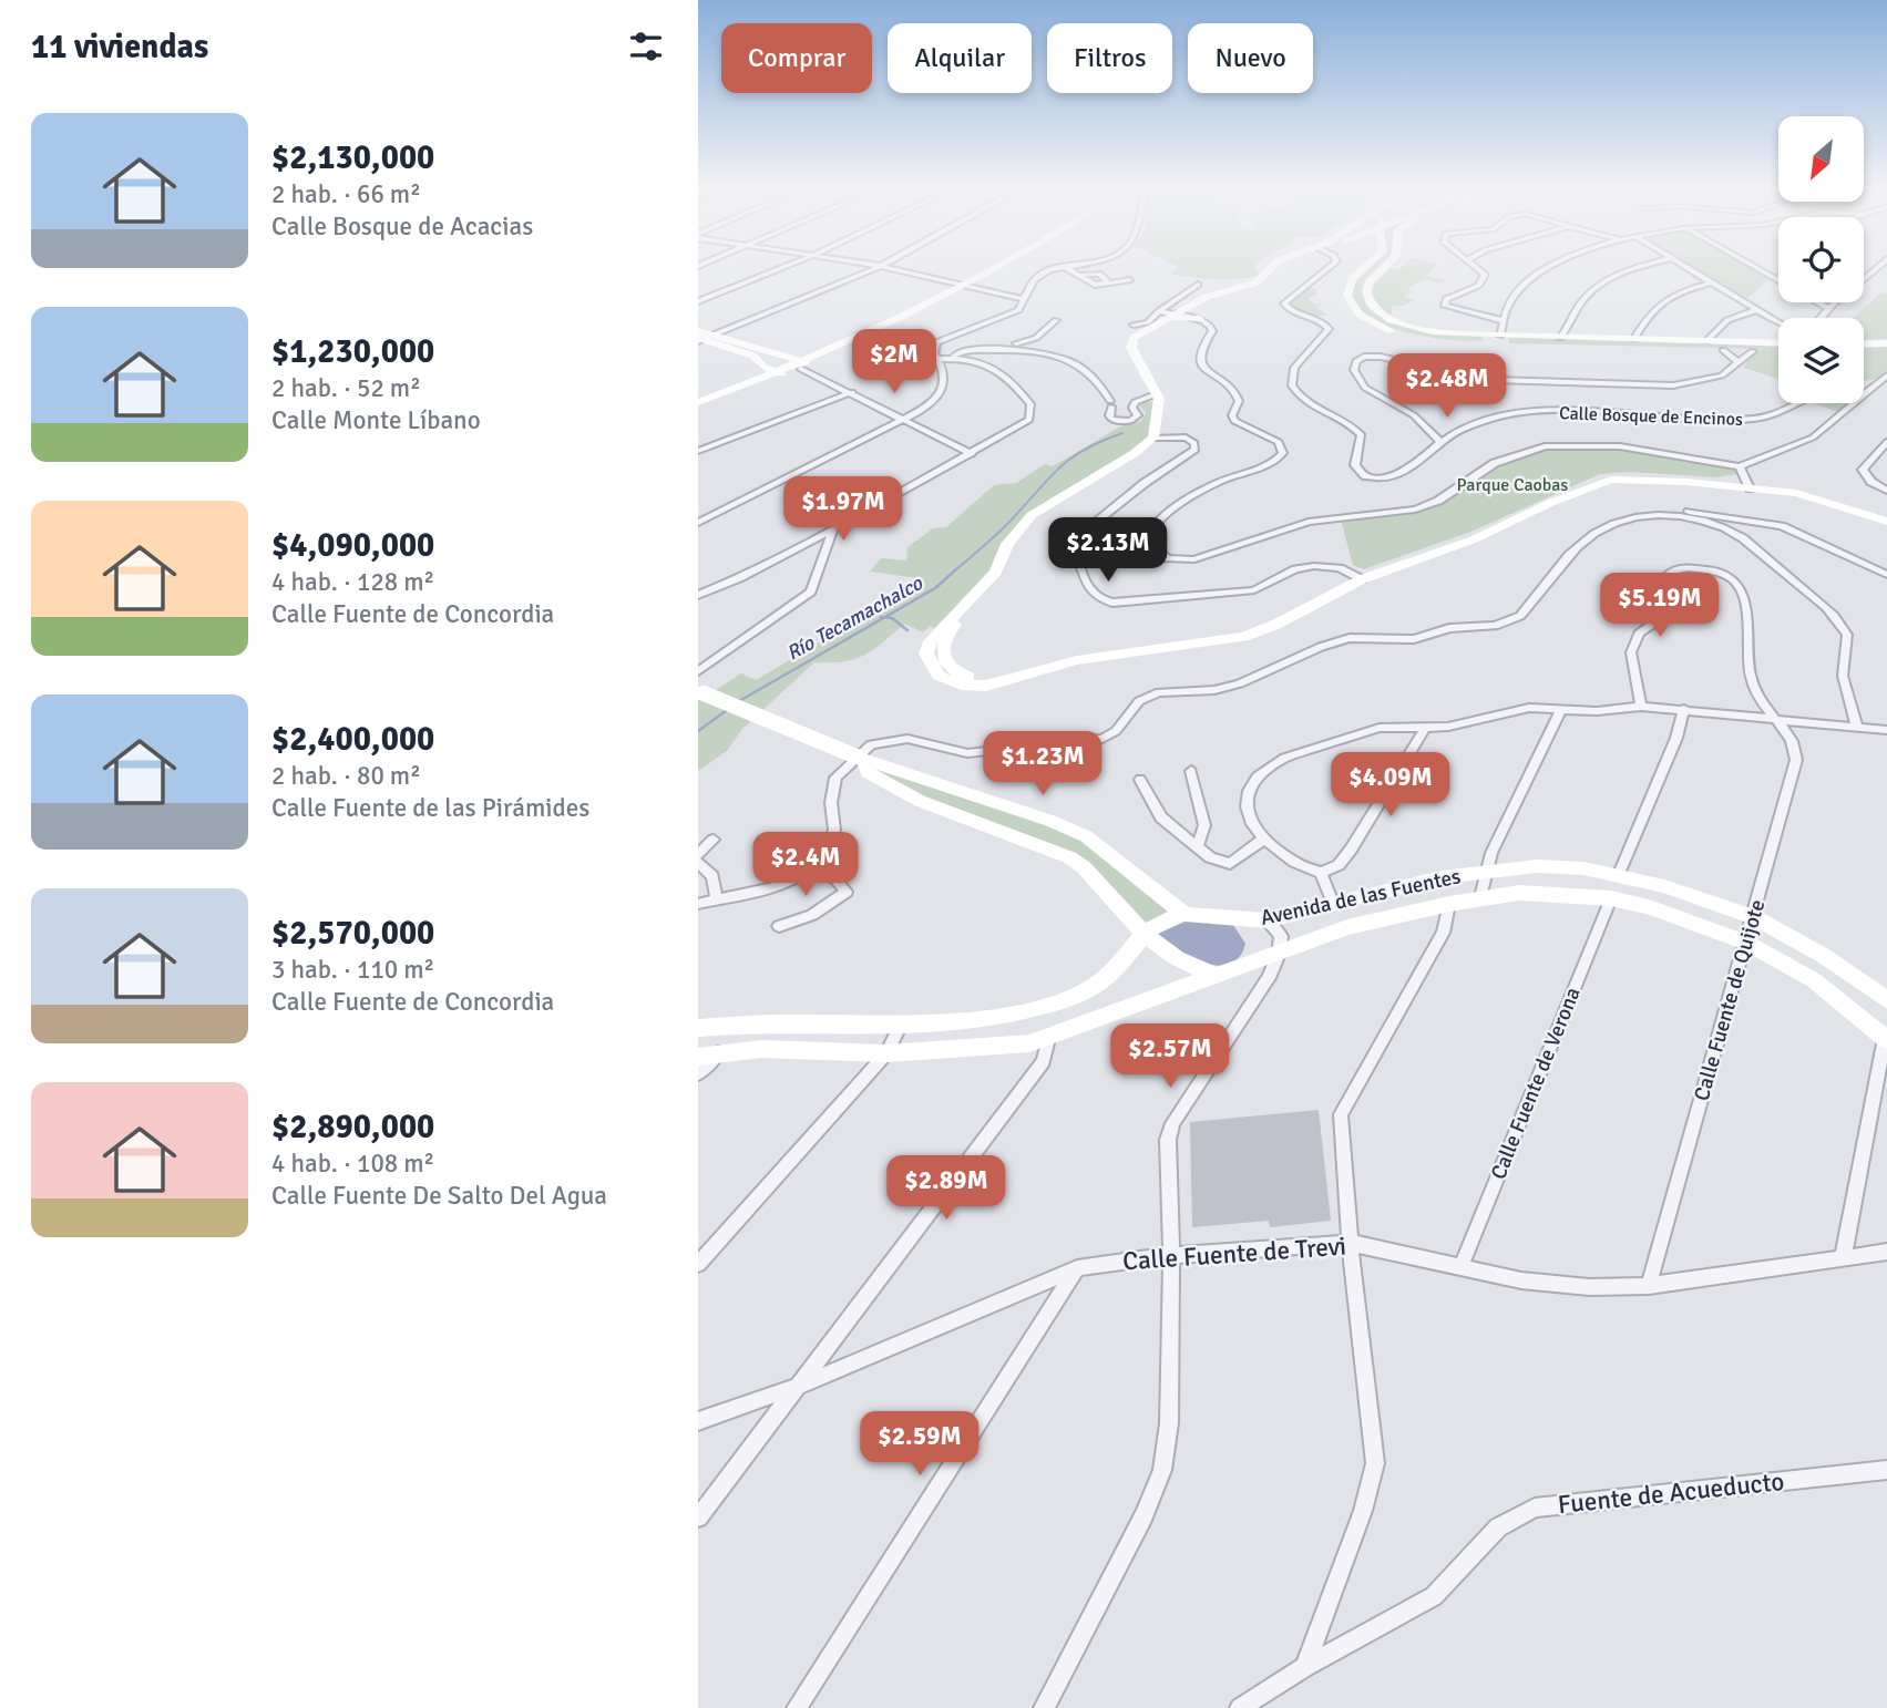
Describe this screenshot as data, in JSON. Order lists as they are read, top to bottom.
{
  "streets": {
    "main road": ["Avenida de las Fuentes"],
    "street": [
      "Calle Bosque de Encinos",
      "Calle Fuente de Quijote",
      "Calle Fuente de Verona",
      "Calle Fuente de Trevi",
      "Fuente de Acueducto"
    ]
  },
  "crossings": [
    ["Avenida de las Fuentes", "Calle Fuente de Quijote"],
    ["Avenida de las Fuentes", "Calle Fuente de Verona"],
    ["Calle Fuente de Quijote", "Calle Fuente de Trevi"],
    ["Calle Fuente de Verona", "Calle Fuente de Trevi"]
  ],
  "water": ["Río Tecamachalco"],
  "parks": ["Parque Caobas"],
  "north": "bottom left",
  "page": {
    "heading": "11 viviendas",
    "chip": [
      "Comprar",
      "Alquilar",
      "Filtros",
      "Nuevo"
    ],
    "list": [
      {
        "name": "$2,130,000",
        "note": "2 hab. · 66 m² · Calle Bosque de Acacias"
      },
      {
        "name": "$1,230,000",
        "note": "2 hab. · 52 m² · Calle Monte Líbano"
      },
      {
        "name": "$4,090,000",
        "note": "4 hab. · 128 m² · Calle Fuente de Concordia"
      },
      {
        "name": "$2,400,000",
        "note": "2 hab. · 80 m² · Calle Fuente de las Pirámides"
      },
      {
        "name": "$2,570,000",
        "note": "3 hab. · 110 m² · Calle Fuente de Concordia"
      },
      {
        "name": "$2,890,000",
        "note": "4 hab. · 108 m² · Calle Fuente De Salto Del Agua"
      }
    ],
    "price": [
      "$2M",
      "$2.48M",
      "$1.97M",
      "$2.13M",
      "$5.19M",
      "$1.23M",
      "$4.09M",
      "$2.4M",
      "$2.57M",
      "$2.89M",
      "$2.59M"
    ]
  }
}
